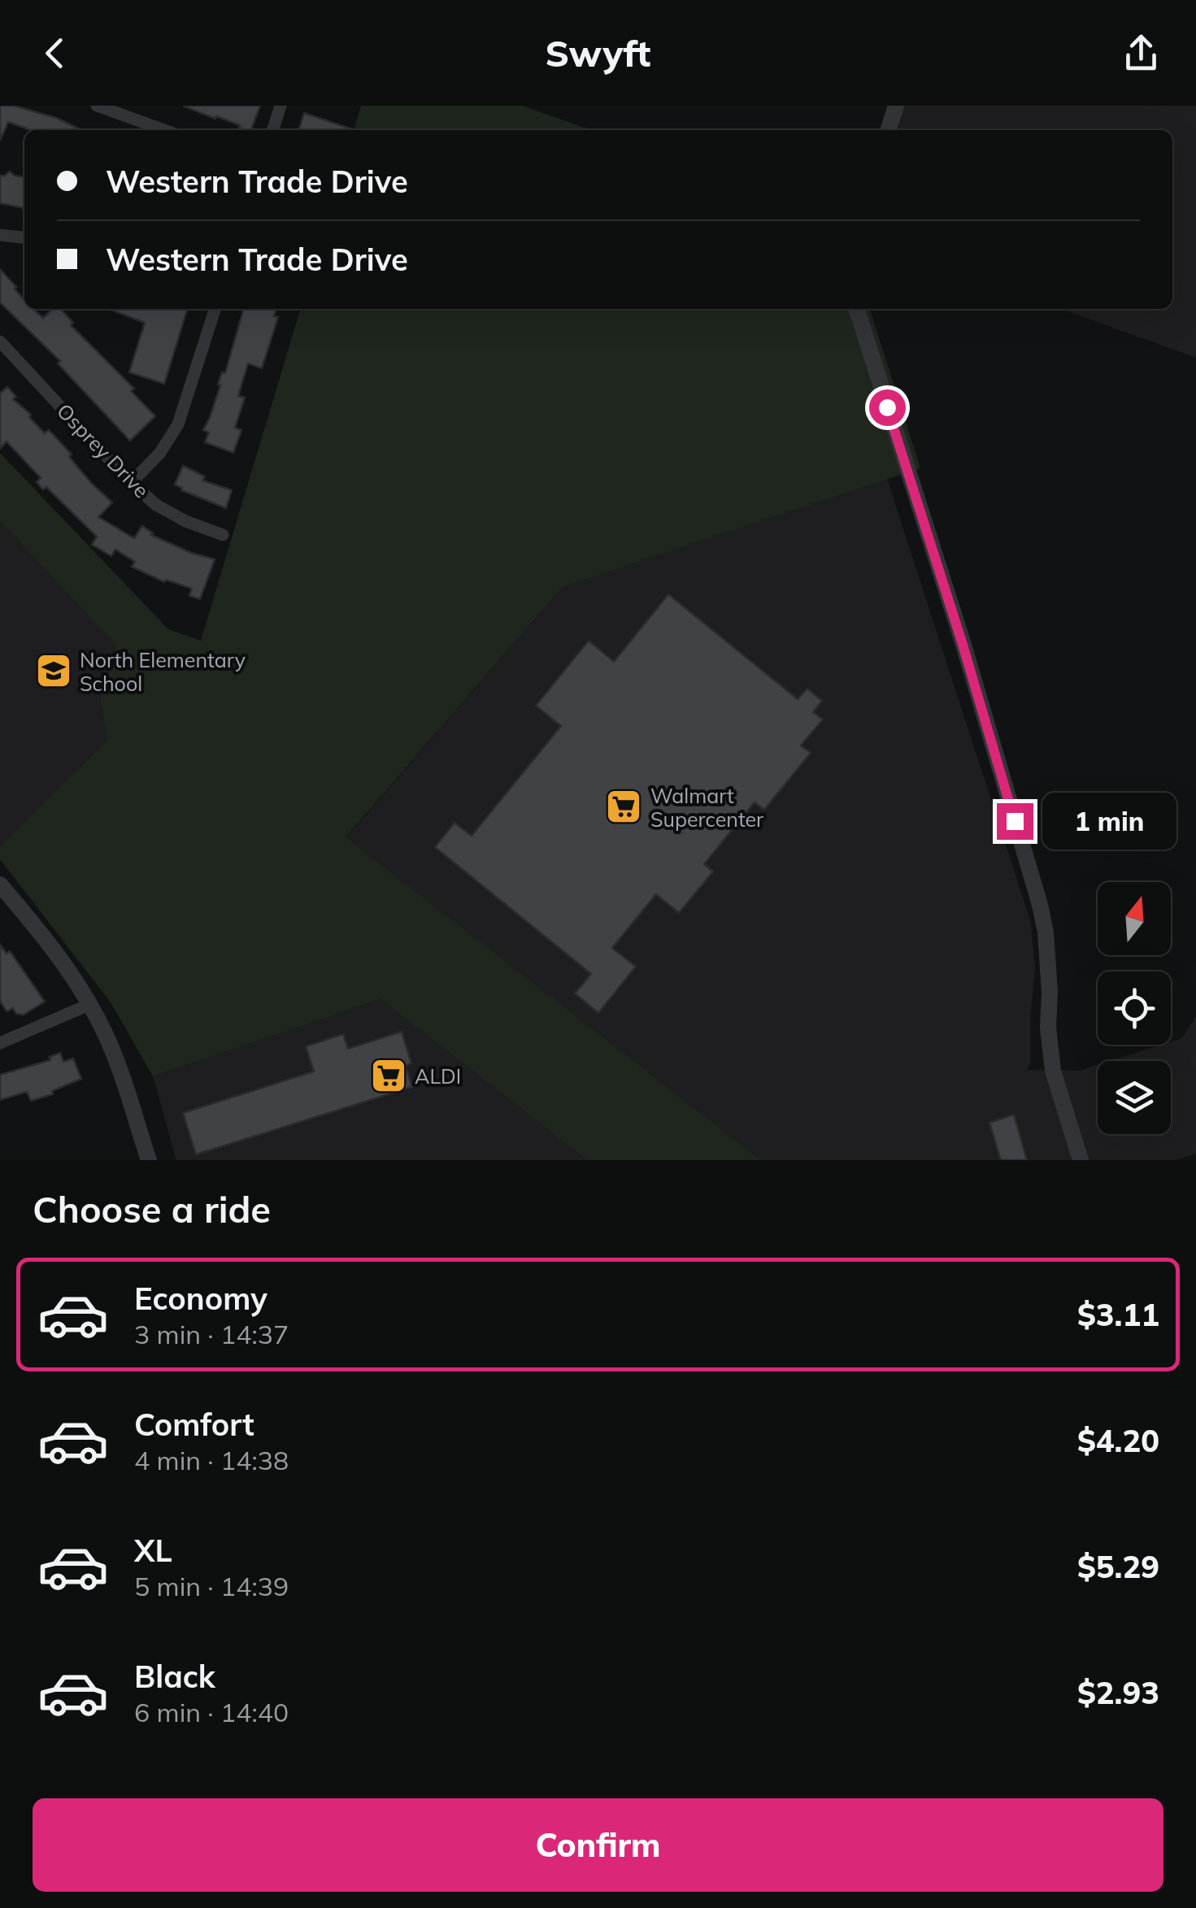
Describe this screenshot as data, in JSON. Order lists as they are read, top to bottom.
{
  "streets": {
    "street": ["Osprey Drive"]
  },
  "places": {
    "school or university": ["North Elementary School"],
    "supermarket": ["Walmart Supercenter", "ALDI"]
  },
  "north": "top",
  "page": {
    "header": "Swyft",
    "banner": ["Western Trade Drive", "Western Trade Drive"],
    "bubble": "1 min",
    "heading": "Choose a ride",
    "list": [
      {
        "name": "Economy",
        "note": "3 min · 14:37",
        "value": "$3.11"
      },
      {
        "name": "Comfort",
        "note": "4 min · 14:38",
        "value": "$4.20"
      },
      {
        "name": "XL",
        "note": "5 min · 14:39",
        "value": "$5.29"
      },
      {
        "name": "Black",
        "note": "6 min · 14:40",
        "value": "$2.93"
      }
    ],
    "buttons": "Confirm"
  }
}
